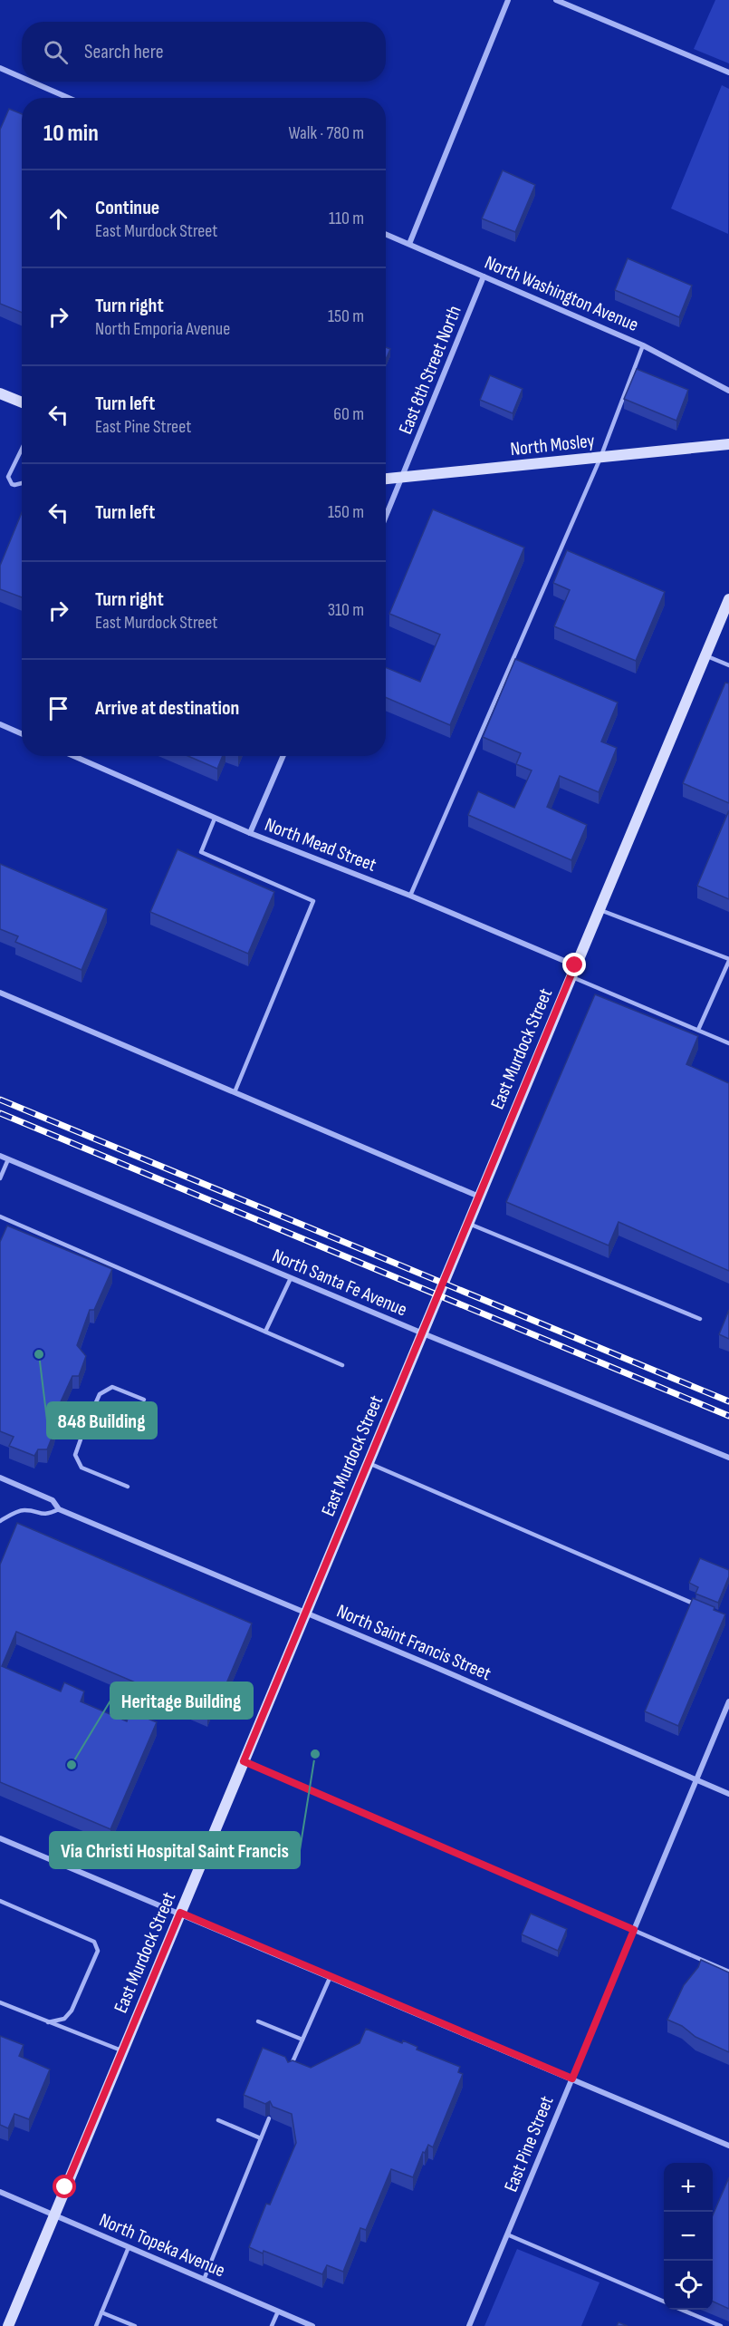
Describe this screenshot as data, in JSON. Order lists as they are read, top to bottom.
{
  "streets": {
    "street": [
      "North Washington Avenue",
      "East 8th Street North",
      "North Mosley",
      "North Mead Street",
      "East Murdock Street",
      "North Santa Fe Avenue",
      "North Saint Francis Street",
      "East Pine Street",
      "North Topeka Avenue"
    ]
  },
  "crossings": [
    ["North Washington Avenue", "East 8th Street North"],
    ["East 8th Street North", "North Mosley"],
    ["North Mead Street", "East Murdock Street"],
    ["East Murdock Street", "North Santa Fe Avenue"],
    ["East Murdock Street", "North Saint Francis Street"],
    ["East Murdock Street", "North Topeka Avenue"],
    ["North Saint Francis Street", "East Pine Street"]
  ],
  "places": ["848 Building", "Via Christi Hospital Saint Francis", "Heritage Building"],
  "page": {
    "search": "Search here",
    "heading": ["10 min", "Walk · 780 m"],
    "list": [
      ["Continue", "East Murdock Street", "110 m"],
      ["Turn right", "North Emporia Avenue", "150 m"],
      ["Turn left", "East Pine Street", "60 m"],
      ["Turn left", "150 m"],
      ["Turn right", "East Murdock Street", "310 m"],
      "Arrive at destination"
    ],
    "map_buttons": ["+", "−"]
  }
}
